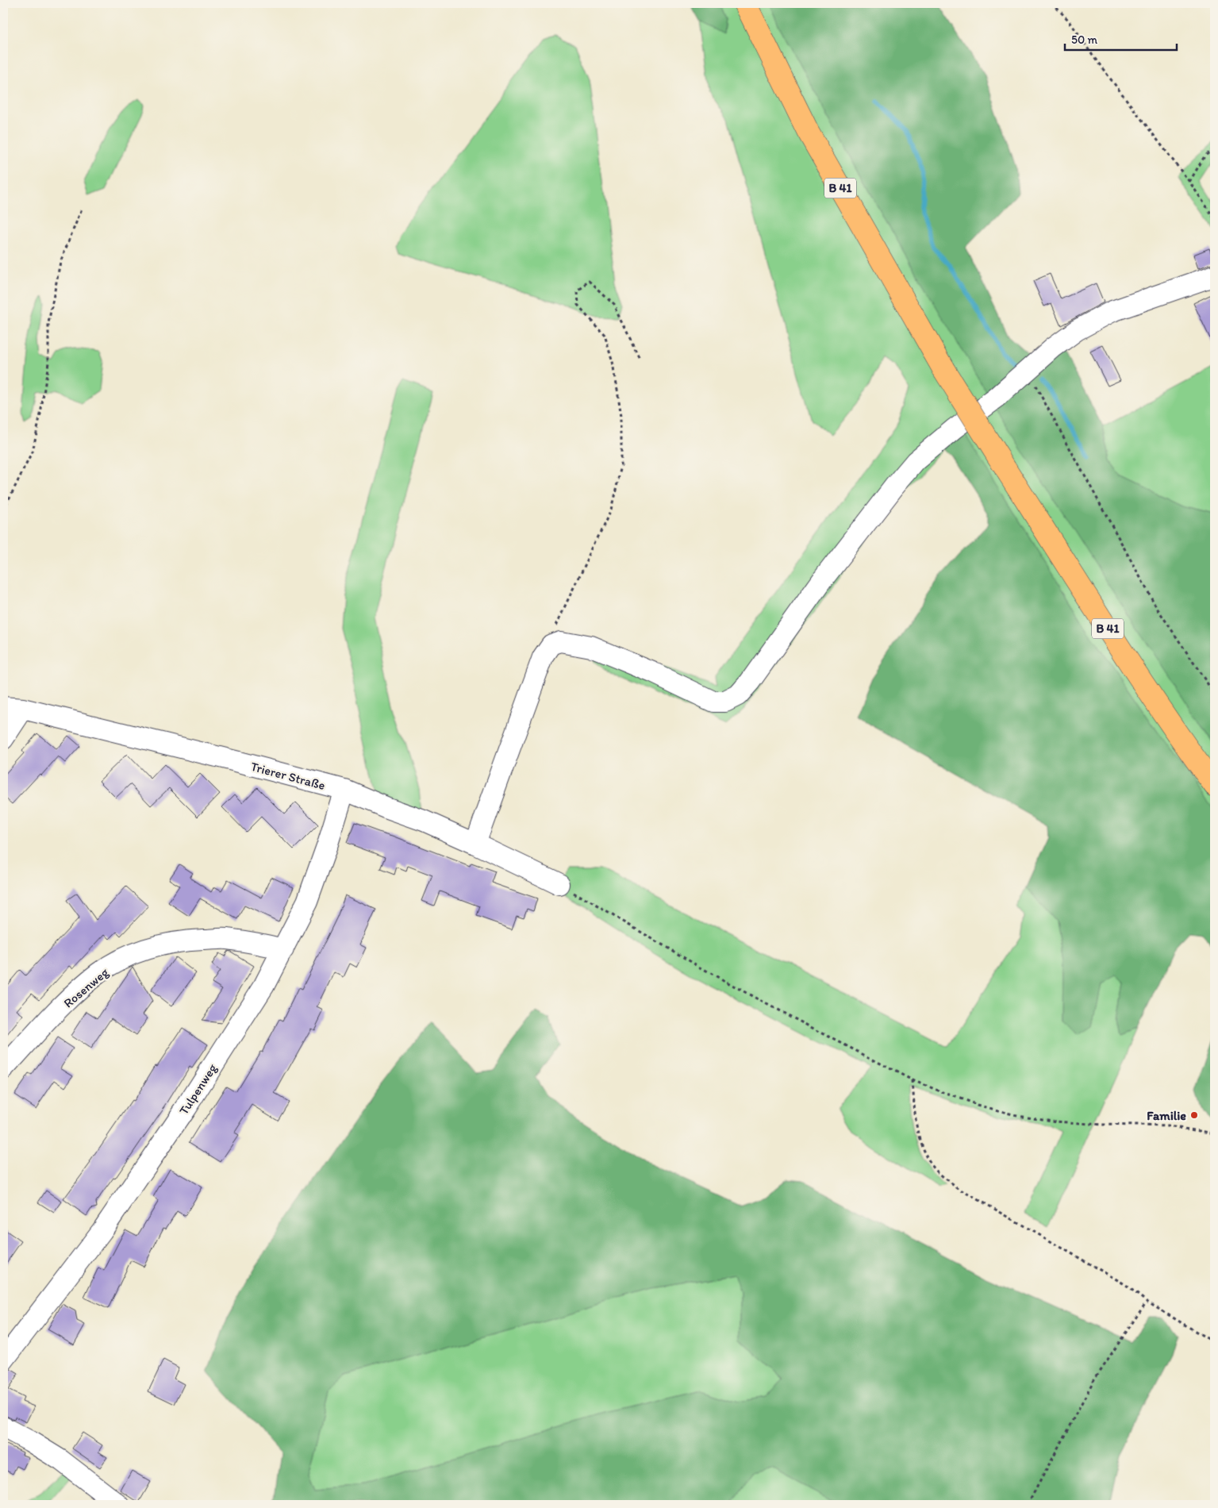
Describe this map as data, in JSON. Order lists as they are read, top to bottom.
{
  "streets": {
    "highway": ["B 41"],
    "street": ["Trierer Straße", "Rosenweg", "Tulpenweg"]
  },
  "crossings": [
    ["Trierer Straße", "Tulpenweg"],
    ["Rosenweg", "Tulpenweg"]
  ],
  "places": ["Familie"],
  "scale_bar": "50 m"
}
